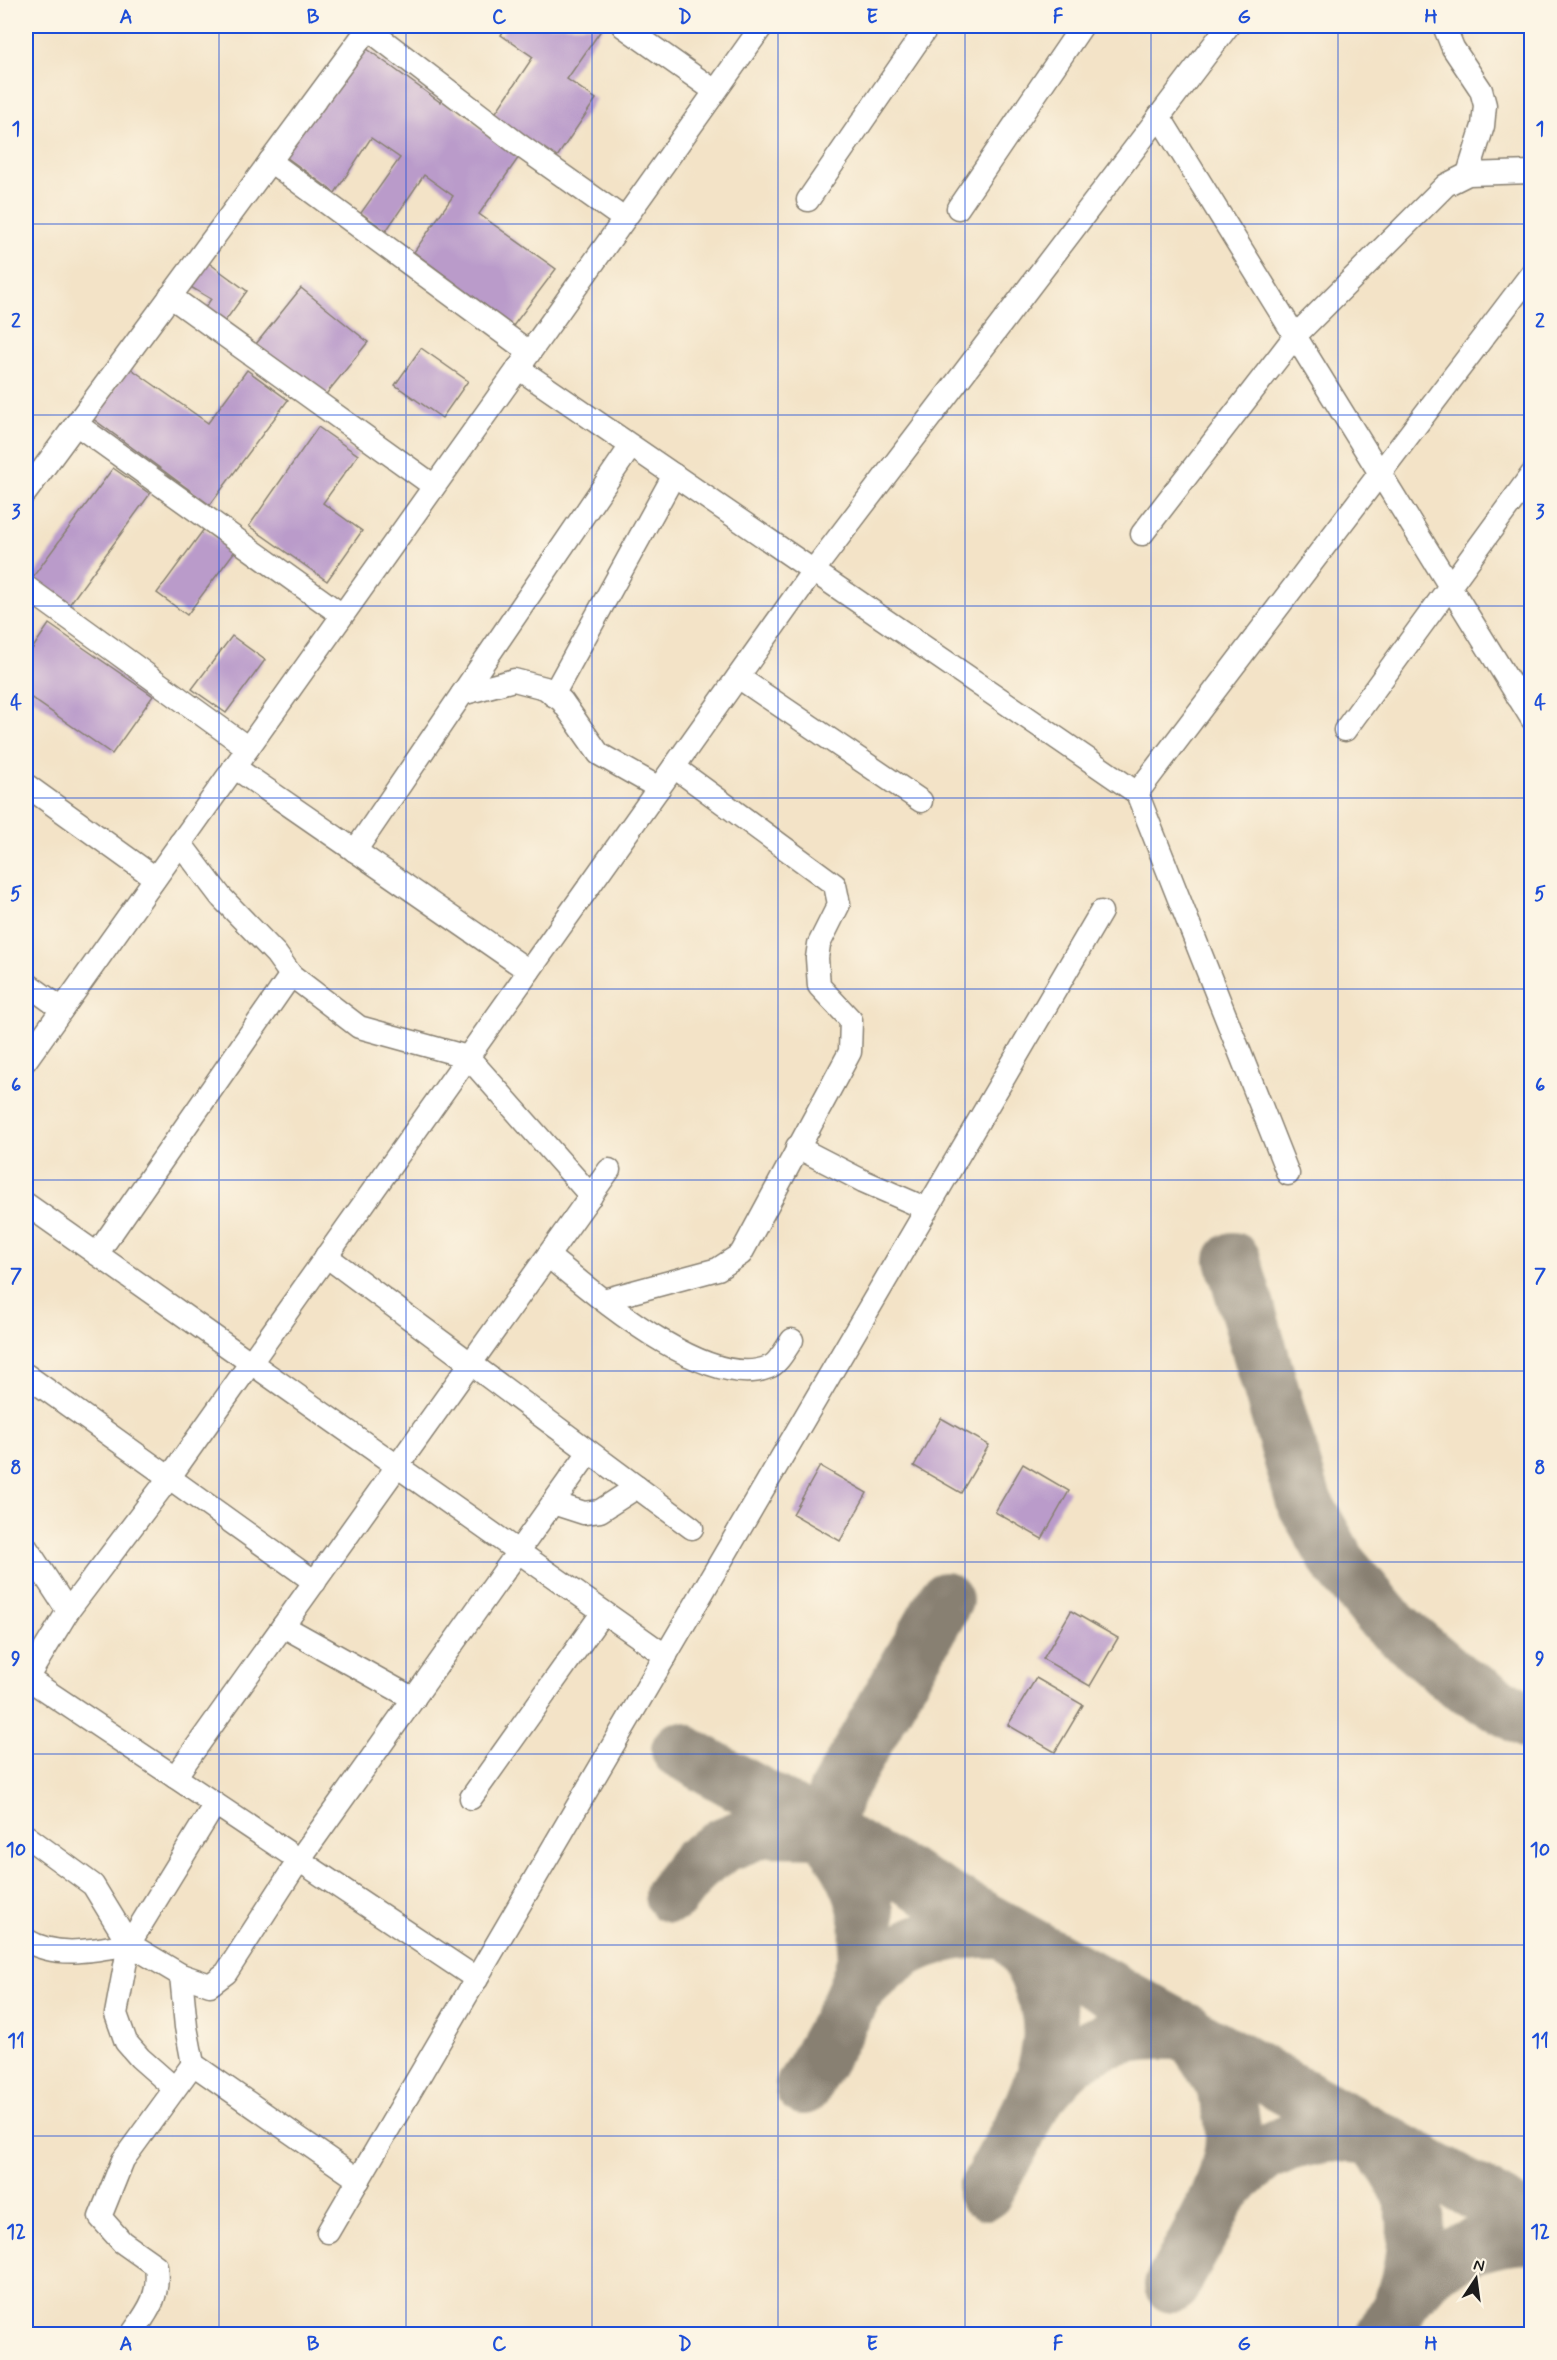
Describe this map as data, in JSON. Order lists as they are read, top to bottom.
{
  "north": "top",
  "grid": {
    "columns": [
      "A",
      "B",
      "C",
      "D",
      "E",
      "F",
      "G",
      "H"
    ],
    "rows": [
      "1",
      "2",
      "3",
      "4",
      "5",
      "6",
      "7",
      "8",
      "9",
      "10",
      "11",
      "12"
    ]
  }
}
